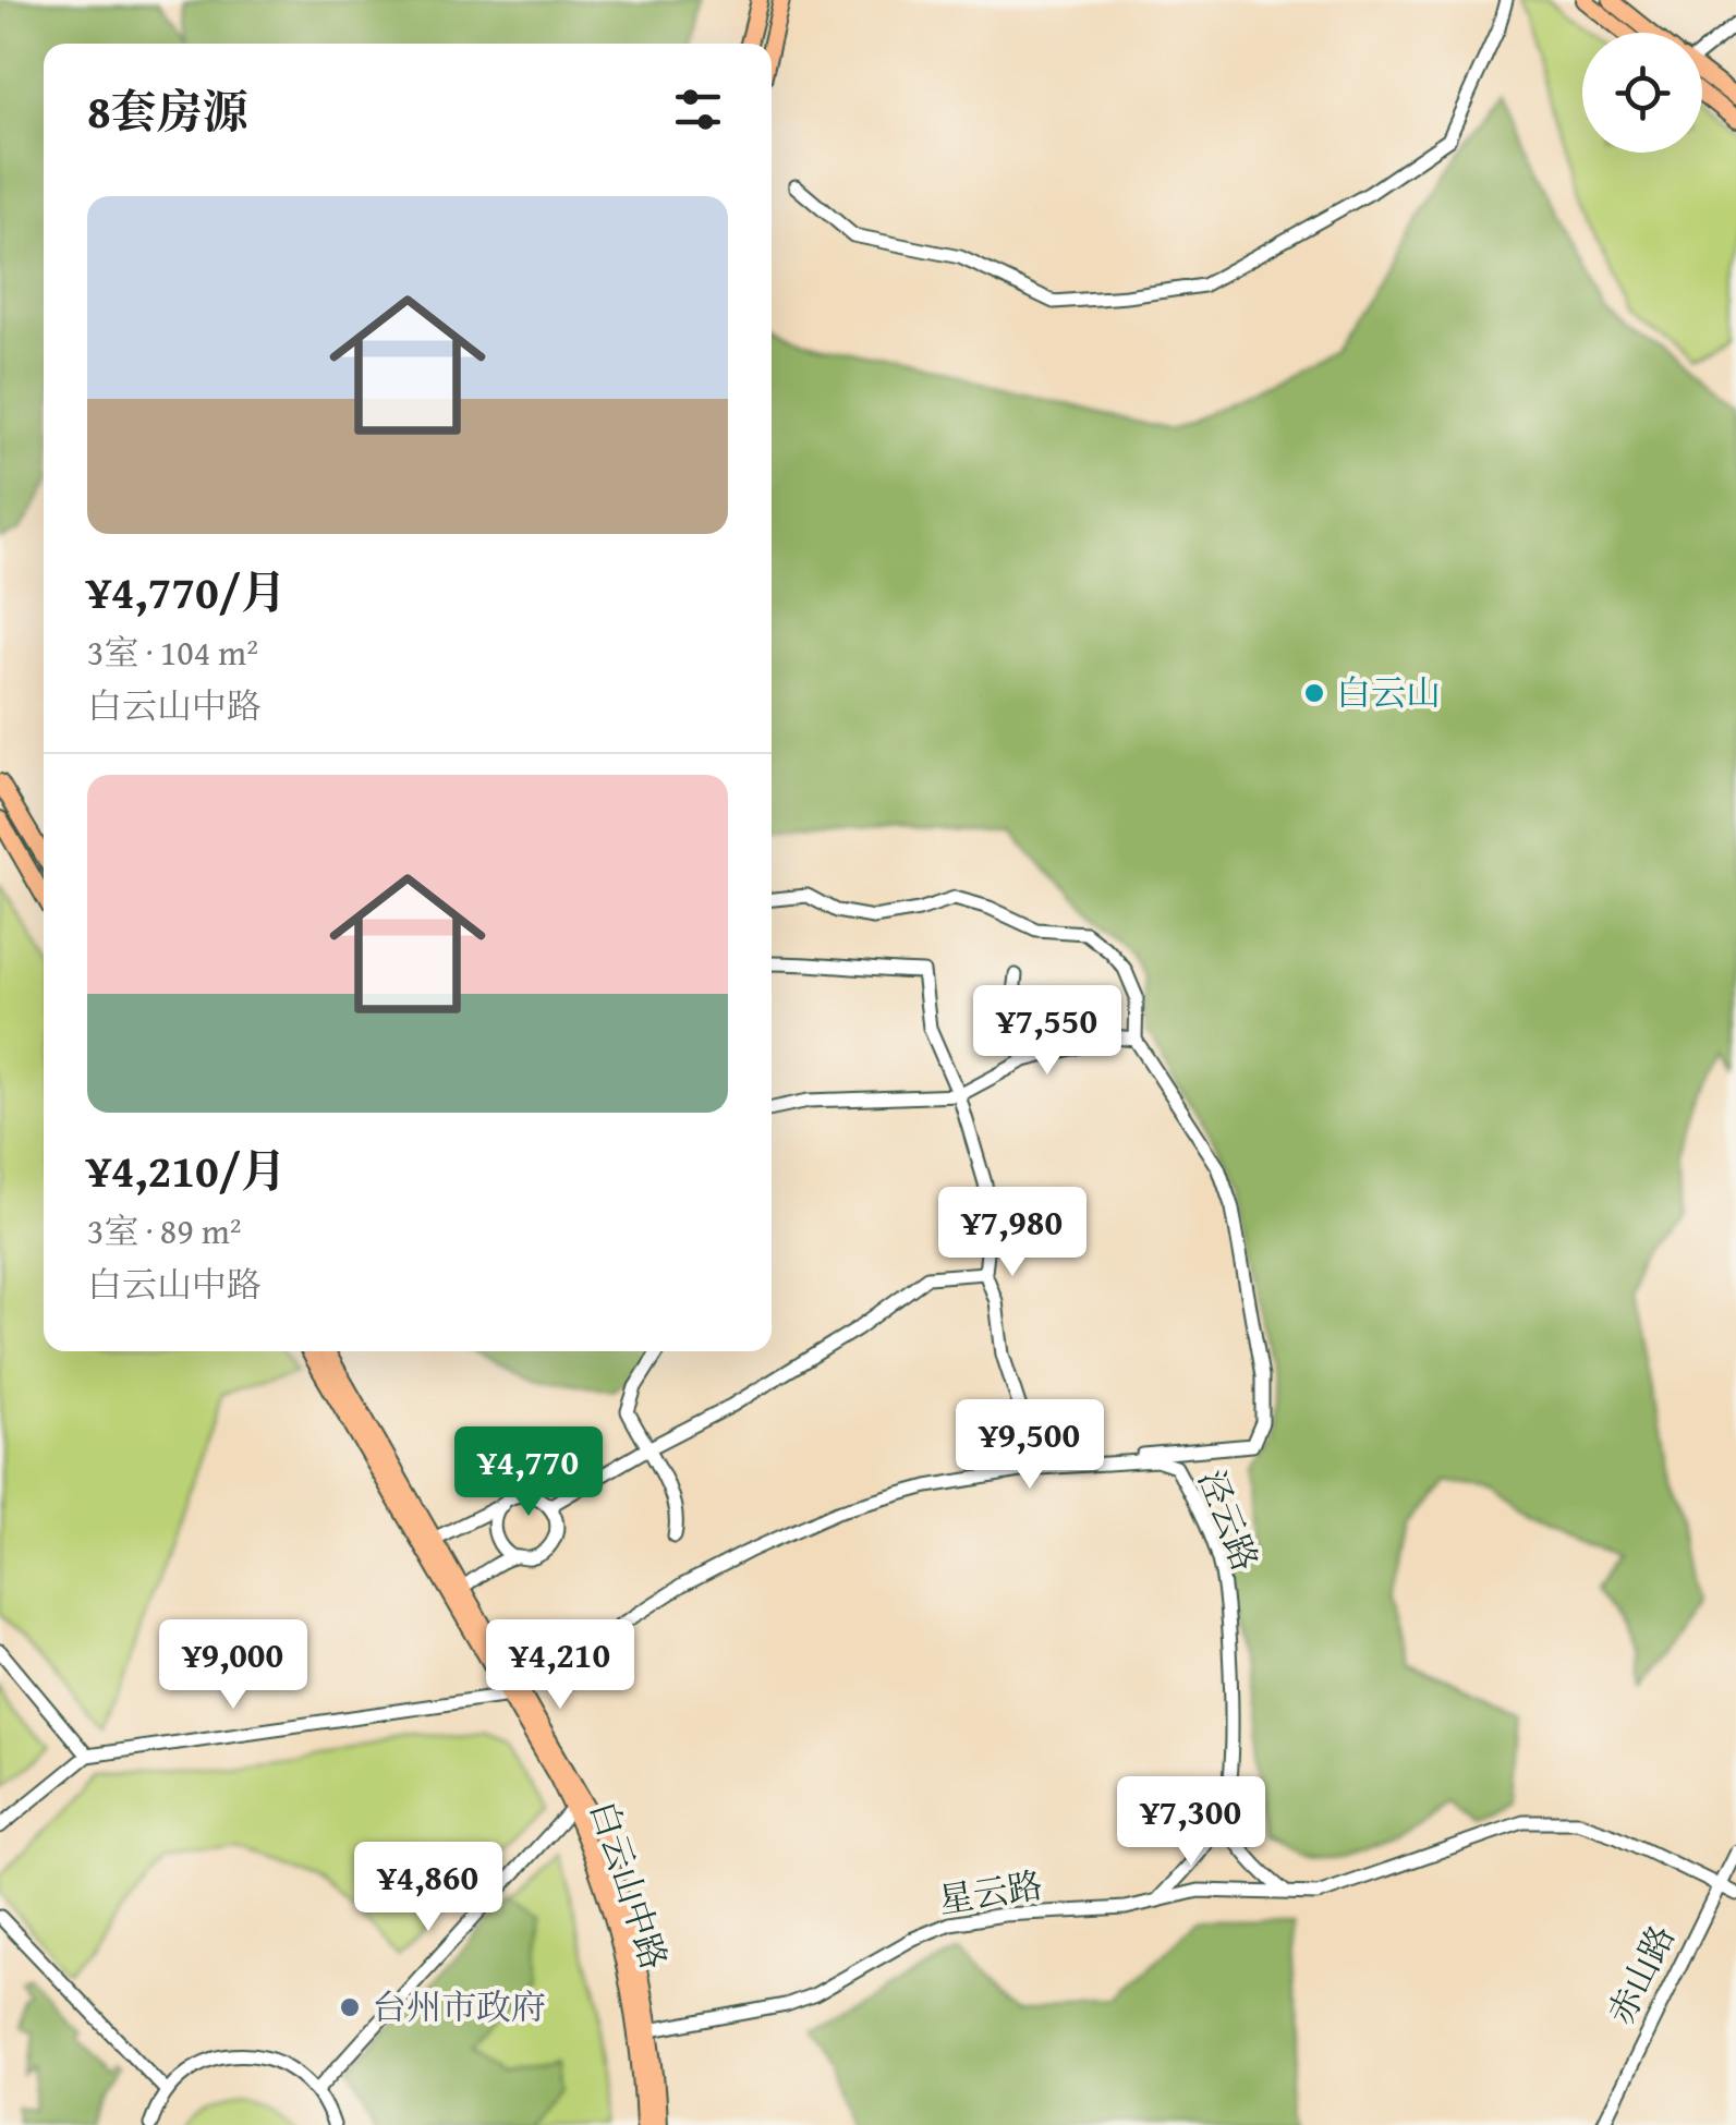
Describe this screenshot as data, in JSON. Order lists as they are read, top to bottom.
{
  "streets": {
    "main road": ["白云山中路"],
    "street": ["泾云路", "星云路", "赤山路"]
  },
  "crossings": [
    ["泾云路", "白云山中路"],
    ["泾云路", "星云路"],
    ["白云山中路", "星云路"],
    ["星云路", "赤山路"]
  ],
  "places": ["白云山", "台州市政府"],
  "page": {
    "heading": "8套房源",
    "list": [
      {
        "name": "¥4,770/月",
        "note": "3室 · 104 m² · 白云山中路"
      },
      {
        "name": "¥4,210/月",
        "note": "3室 · 89 m² · 白云山中路"
      }
    ],
    "price": [
      "¥7,550",
      "¥7,980",
      "¥9,500",
      "¥4,770",
      "¥9,000",
      "¥4,210",
      "¥7,300",
      "¥4,860"
    ]
  }
}
